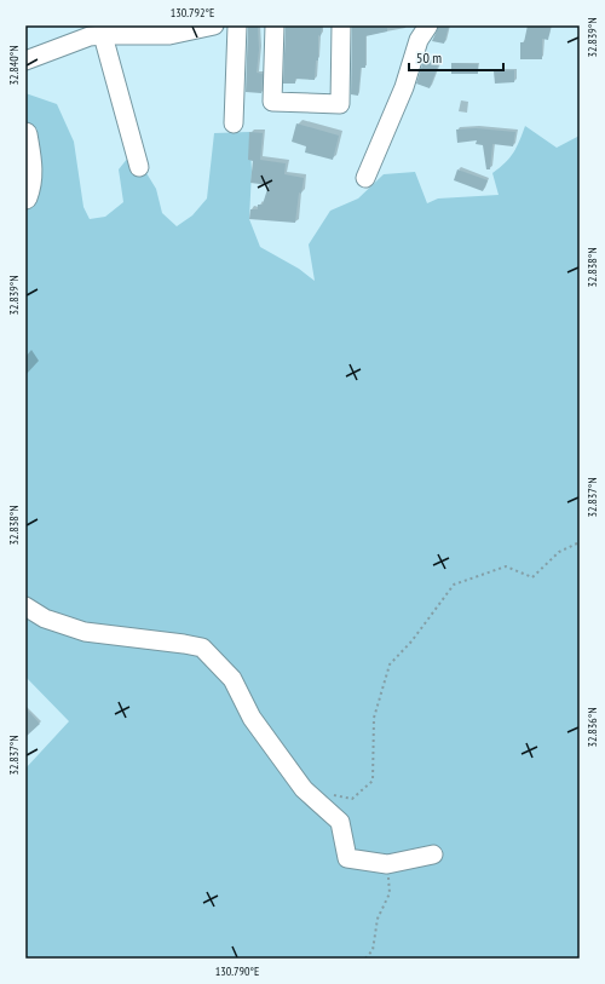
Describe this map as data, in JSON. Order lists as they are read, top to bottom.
{
  "scale_bar": "50 m",
  "coordinates": [
    "130.792°E",
    "32.839°N",
    "32.840°N",
    "32.838°N",
    "32.837°N",
    "32.836°N",
    "130.790°E"
  ]
}
